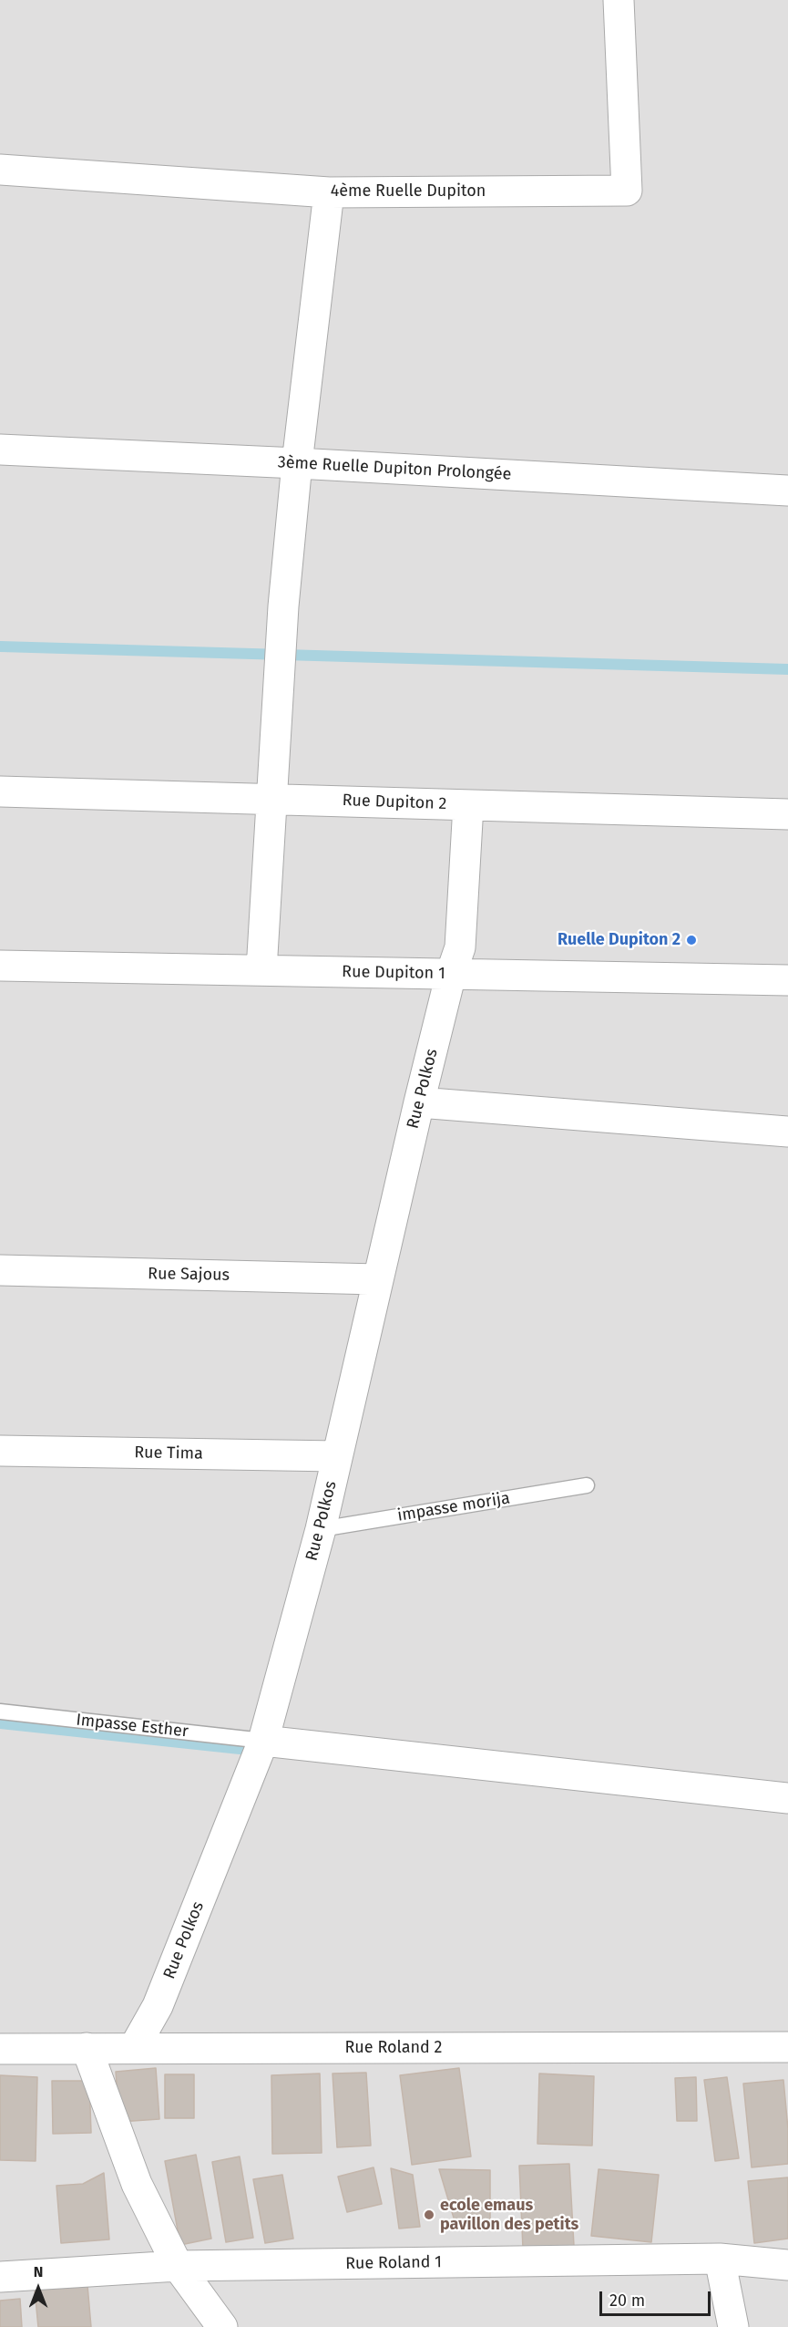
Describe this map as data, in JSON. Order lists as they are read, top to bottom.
{
  "streets": {
    "street": [
      "4ème Ruelle Dupiton",
      "3ème Ruelle Dupiton Prolongée",
      "Rue Dupiton 2",
      "Rue Dupiton 1",
      "Rue Polkos",
      "Rue Sajous",
      "Rue Tima",
      "Rue Roland 2",
      "Rue Roland 1"
    ],
    "lane": ["impasse morija", "Impasse Esther"]
  },
  "crossings": [
    ["Rue Dupiton 2", "Rue Polkos"],
    ["Rue Dupiton 1", "Rue Polkos"],
    ["Rue Polkos", "Rue Sajous"],
    ["Rue Polkos", "Rue Tima"],
    ["Rue Polkos", "impasse morija"],
    ["Rue Polkos", "Impasse Esther"],
    ["Rue Polkos", "Rue Roland 2"]
  ],
  "places": ["Ruelle Dupiton 2", "ecole emaus pavillon des petits"],
  "scale_bar": "20 m",
  "north": "top"
}
